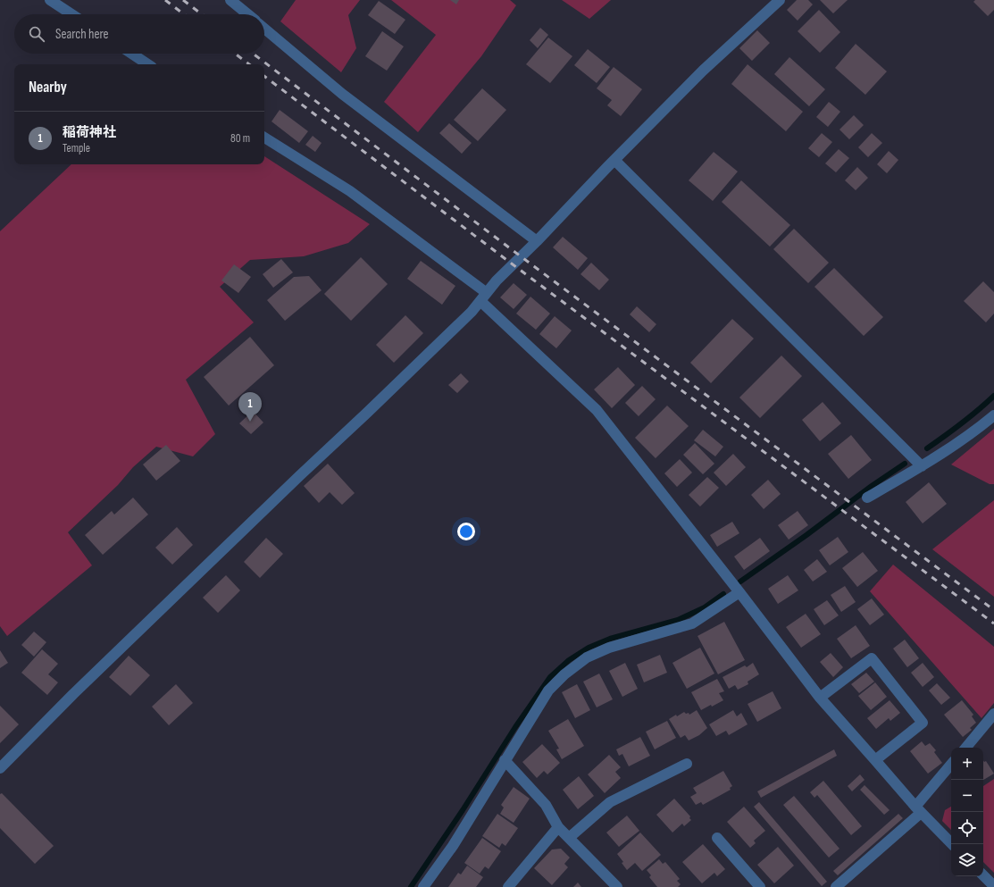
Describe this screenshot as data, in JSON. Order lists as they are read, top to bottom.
{
  "page": {
    "search": "Search here",
    "heading": "Nearby",
    "list": [
      {
        "mark": "1",
        "name": "稲荷神社",
        "note": "Temple",
        "value": "80 m"
      }
    ],
    "pins": "1",
    "map_buttons": ["+", "−"]
  }
}
